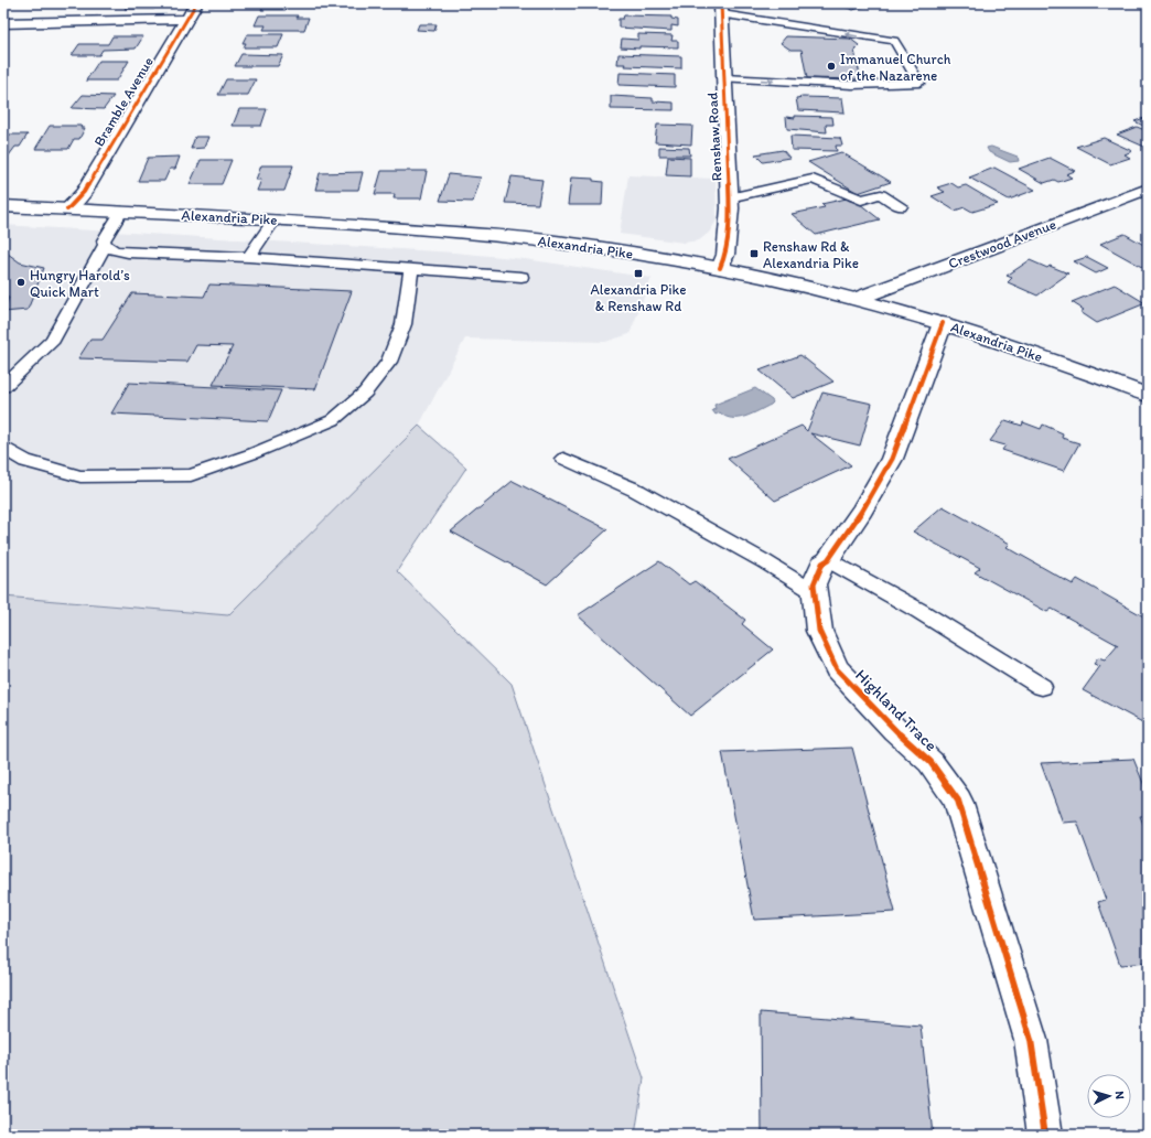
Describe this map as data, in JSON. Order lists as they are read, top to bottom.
{
  "streets": {
    "street": [
      "Bramble Avenue",
      "Renshaw Road",
      "Alexandria Pike",
      "Crestwood Avenue",
      "Highland Trace"
    ]
  },
  "crossings": [
    ["Bramble Avenue", "Alexandria Pike"],
    ["Renshaw Road", "Alexandria Pike"],
    ["Alexandria Pike", "Crestwood Avenue"],
    ["Alexandria Pike", "Highland Trace"]
  ],
  "places": {
    "other": ["Immanuel Church of the Nazarene", "Hungry Harold’s Quick Mart"],
    "transit": ["Renshaw Rd & Alexandria Pike", "Alexandria Pike & Renshaw Rd"]
  },
  "north": "right"
}
